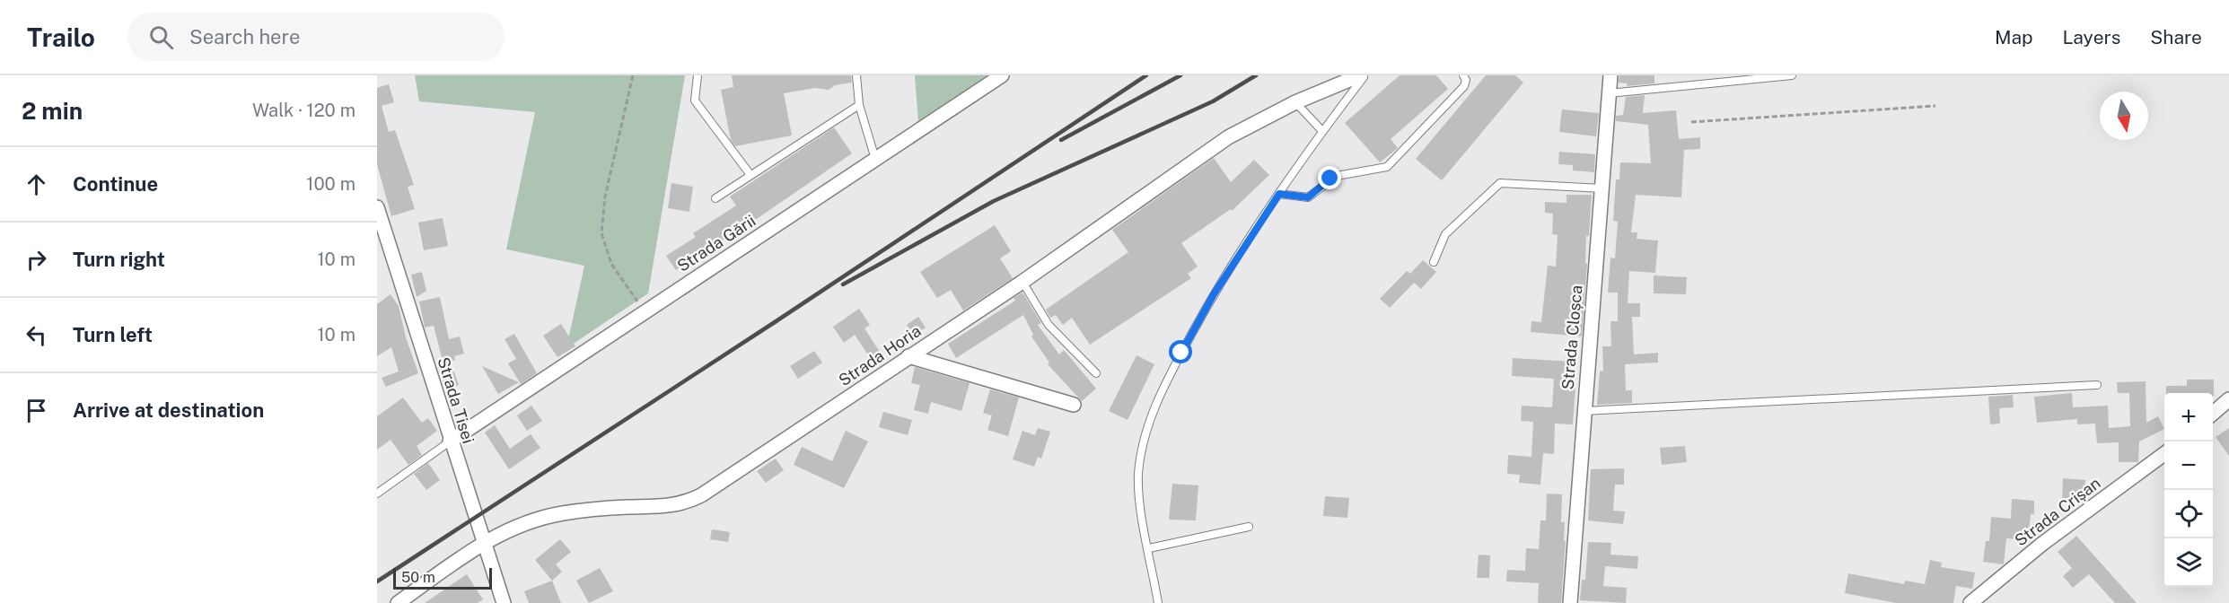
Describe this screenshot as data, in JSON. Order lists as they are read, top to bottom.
{
  "streets": {
    "street": [
      "Strada Gării",
      "Strada Cloșca",
      "Strada Horia",
      "Strada Tisei",
      "Strada Crișan"
    ]
  },
  "crossings": [
    ["Strada Gării", "Strada Tisei"],
    ["Strada Horia", "Strada Tisei"]
  ],
  "scale_bar": "50 m",
  "north": "bottom",
  "page": {
    "header": "Trailo",
    "search": "Search here",
    "nav": ["Map", "Layers", "Share"],
    "heading": ["2 min", "Walk · 120 m"],
    "list": [
      ["Continue", "100 m"],
      ["Turn right", "10 m"],
      ["Turn left", "10 m"],
      "Arrive at destination"
    ],
    "map_buttons": ["+", "−"],
    "scale": "50 m"
  }
}
